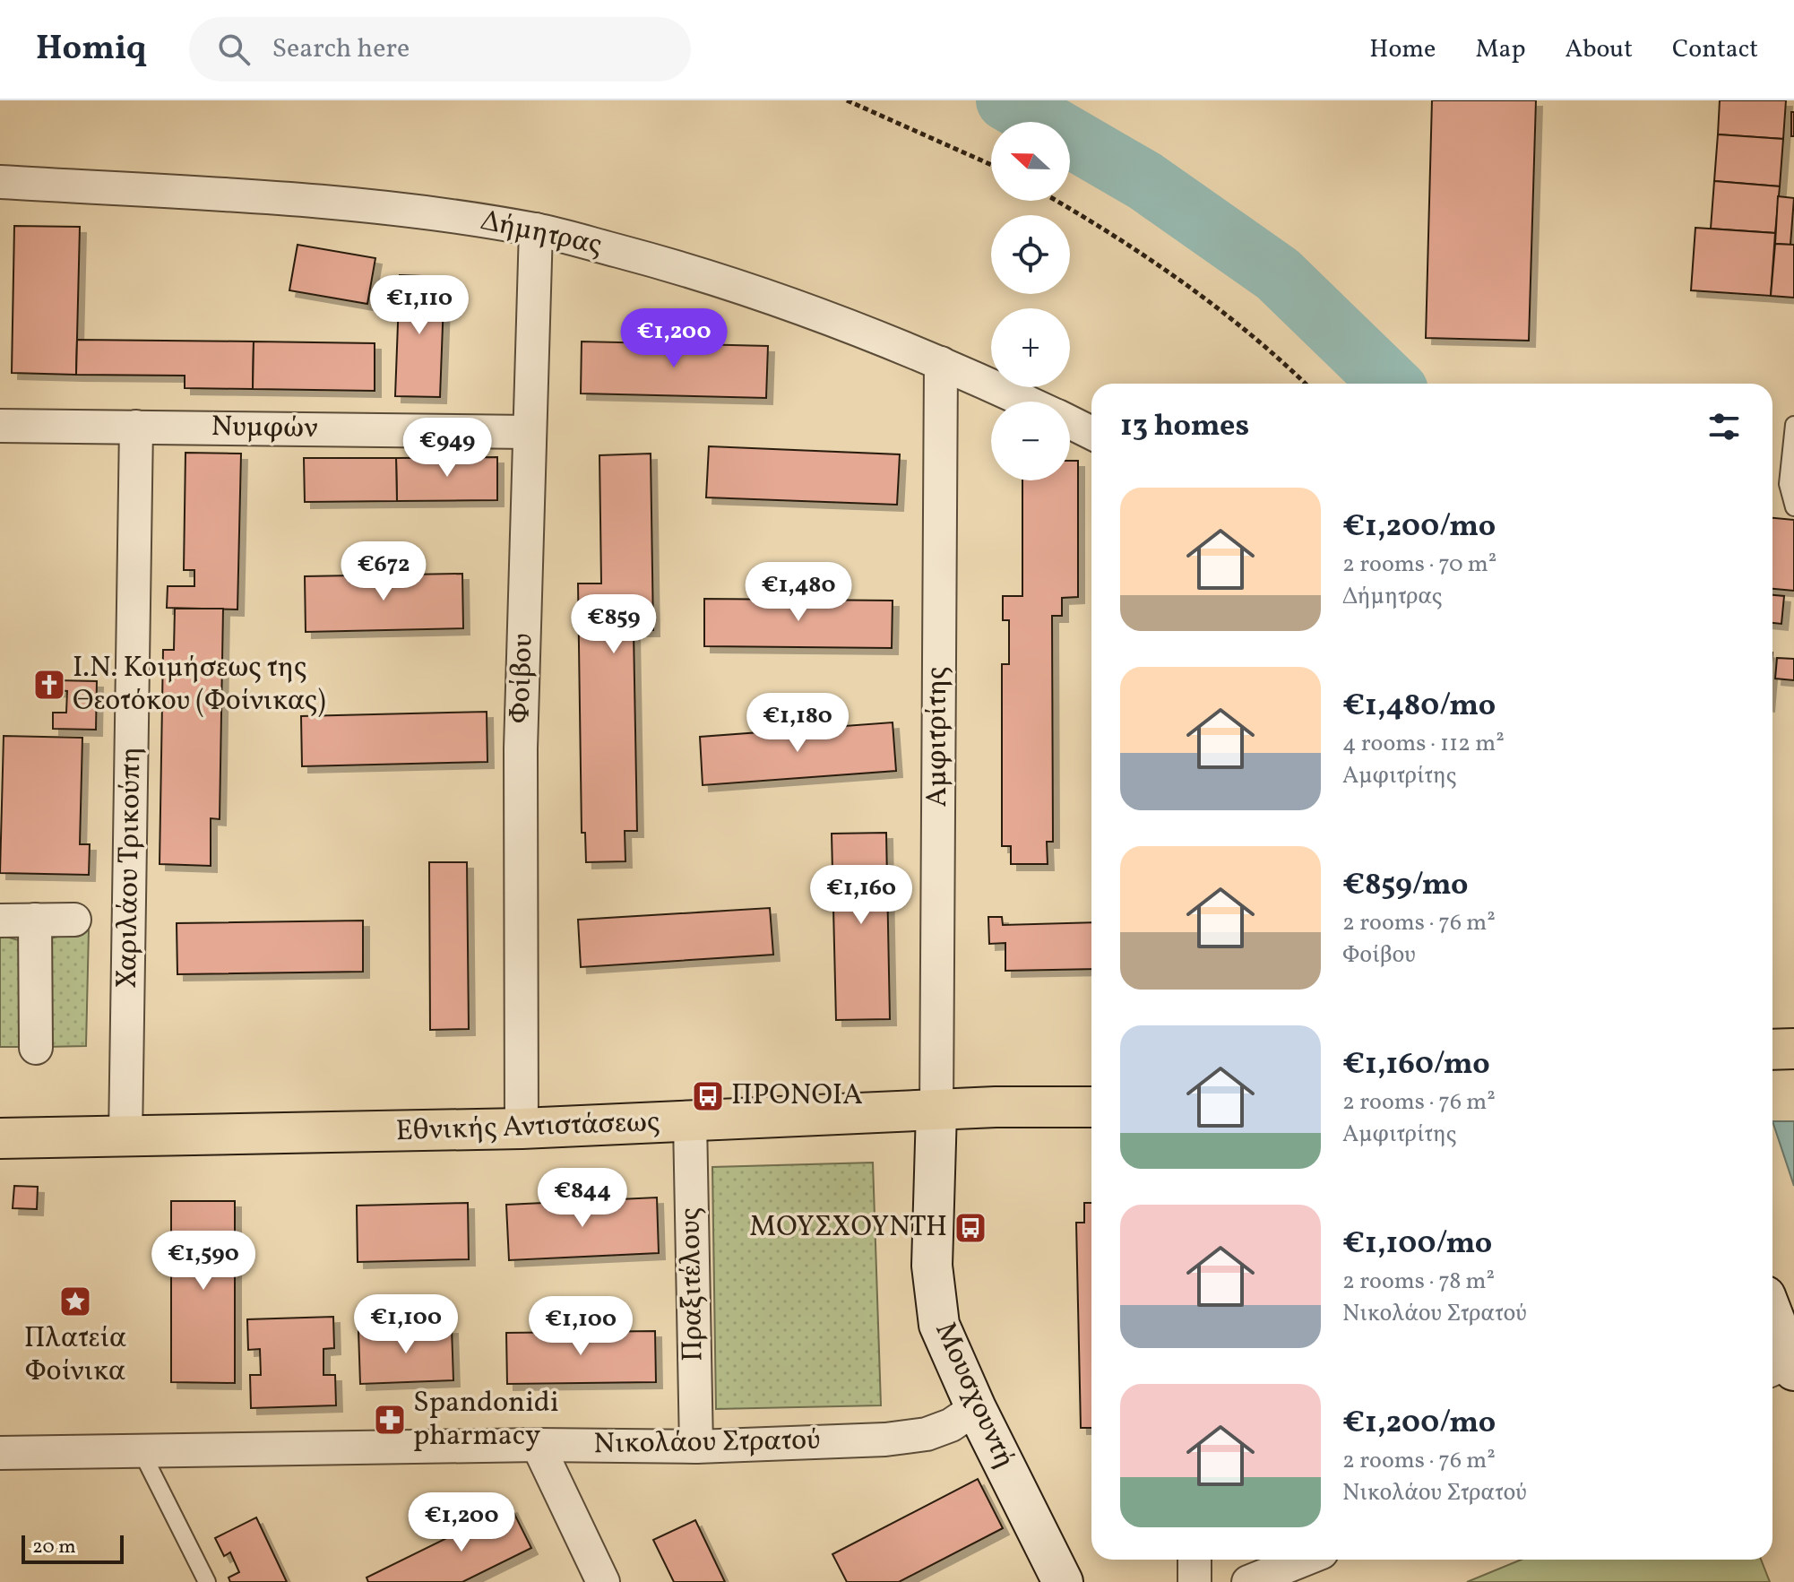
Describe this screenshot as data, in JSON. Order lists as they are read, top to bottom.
{
  "streets": {
    "main road": ["Εθνικής Αντιστάσεως", "Μουσχουντή"],
    "street": [
      "Δήμητρας",
      "Νυμφών",
      "Φοίβου",
      "Αμφιτρίτης",
      "Χαριλάου Τρικούπη",
      "Πραξιτέλους",
      "Νικολάου Στρατού"
    ]
  },
  "crossings": [
    ["Δήμητρας", "Φοίβου"],
    ["Δήμητρας", "Αμφιτρίτης"],
    ["Νυμφών", "Φοίβου"],
    ["Νυμφών", "Χαριλάου Τρικούπη"],
    ["Φοίβου", "Εθνικής Αντιστάσεως"],
    ["Αμφιτρίτης", "Εθνικής Αντιστάσεως"],
    ["Αμφιτρίτης", "Μουσχουντή"],
    ["Χαριλάου Τρικούπη", "Εθνικής Αντιστάσεως"],
    ["Εθνικής Αντιστάσεως", "Πραξιτέλους"],
    ["Εθνικής Αντιστάσεως", "Μουσχουντή"],
    ["Πραξιτέλους", "Νικολάου Στρατού"],
    ["Μουσχουντή", "Νικολάου Στρατού"]
  ],
  "places": {
    "church": ["Ι.Ν. Κοιμήσεως της Θεοτόκου (Φοίνικας)"],
    "bus stop": ["ΠΡΟΝΟΙΑ", "ΜΟΥΣΧΟΥΝΤΗ"],
    "place": ["Πλατεία Φοίνικα"],
    "pharmacy": ["Spandonidi pharmacy"]
  },
  "scale_bar": "20 m",
  "north": "left",
  "page": {
    "header": "Homiq",
    "search": "Search here",
    "nav": [
      "Home",
      "Map",
      "About",
      "Contact"
    ],
    "map_buttons": ["+", "−"],
    "price": [
      "€1,110",
      "€1,200",
      "€949",
      "€672",
      "€1,480",
      "€859",
      "€1,180",
      "€1,160",
      "€844",
      "€1,590",
      "€1,100",
      "€1,100",
      "€1,200"
    ],
    "heading": "13 homes",
    "list": [
      {
        "name": "€1,200/mo",
        "note": "2 rooms · 70 m² · Δήμητρας"
      },
      {
        "name": "€1,480/mo",
        "note": "4 rooms · 112 m² · Αμφιτρίτης"
      },
      {
        "name": "€859/mo",
        "note": "2 rooms · 76 m² · Φοίβου"
      },
      {
        "name": "€1,160/mo",
        "note": "2 rooms · 76 m² · Αμφιτρίτης"
      },
      {
        "name": "€1,100/mo",
        "note": "2 rooms · 78 m² · Νικολάου Στρατού"
      },
      {
        "name": "€1,200/mo",
        "note": "2 rooms · 76 m² · Νικολάου Στρατού"
      }
    ],
    "scale": "20 m"
  }
}
